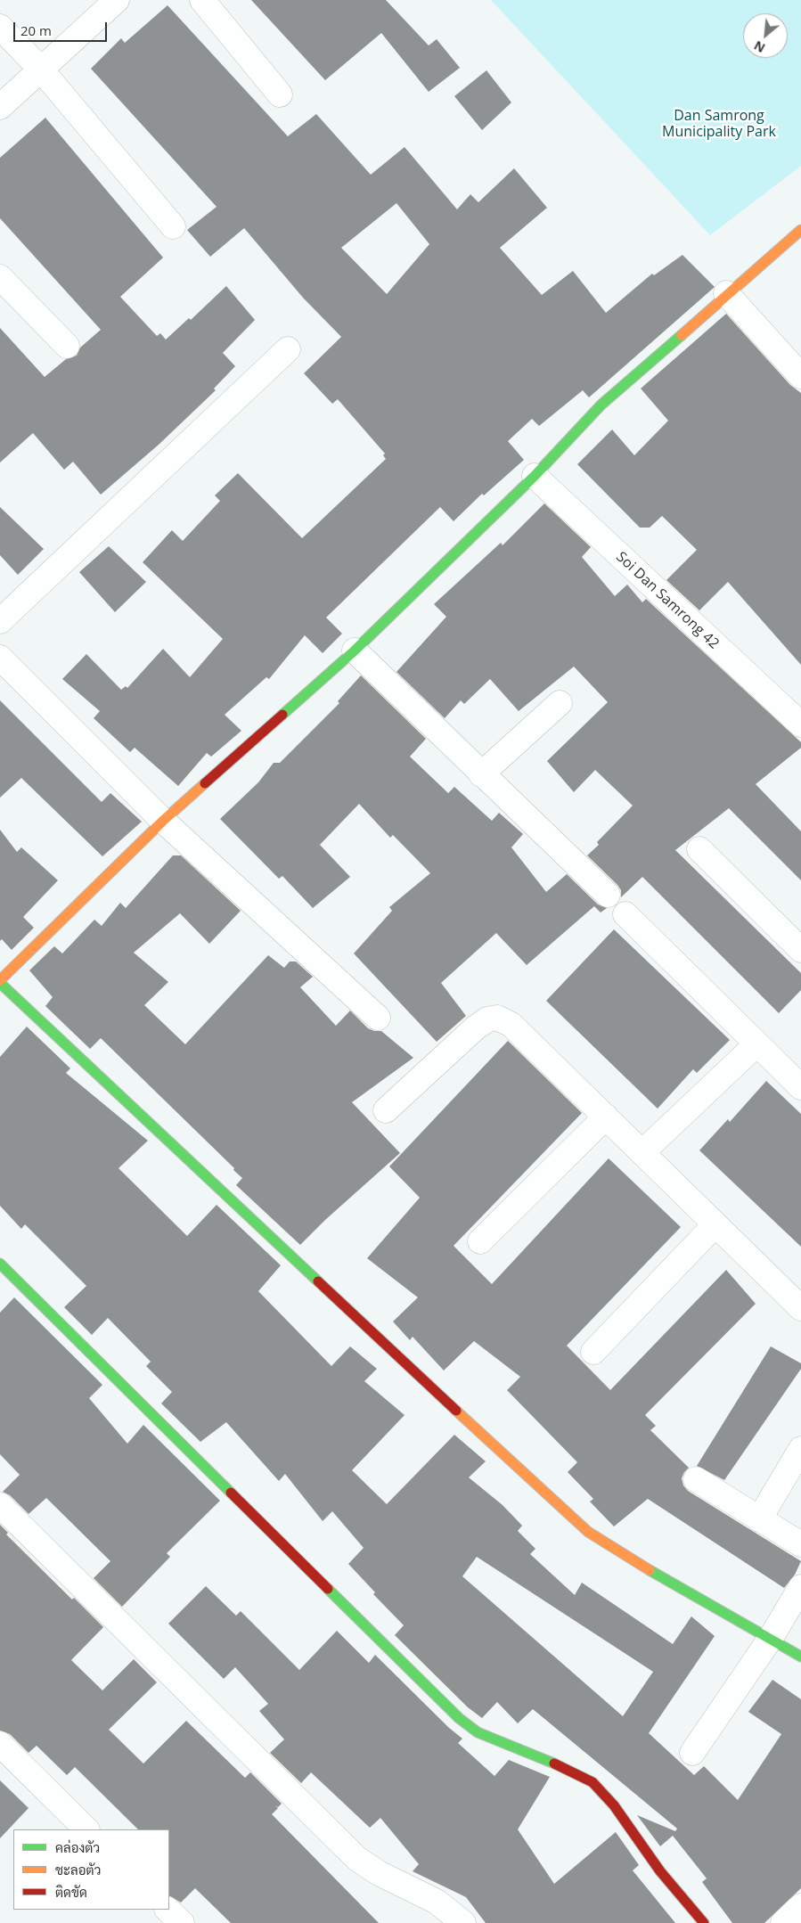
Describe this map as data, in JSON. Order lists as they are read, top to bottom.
{
  "streets": {
    "street": ["Soi Dan Samrong 42"]
  },
  "parks": ["Dan Samrong Municipality Park"],
  "legend": ["คล่องตัว", "ชะลอตัว", "ติดขัด"],
  "scale_bar": "20 m",
  "north": "bottom left"
}
